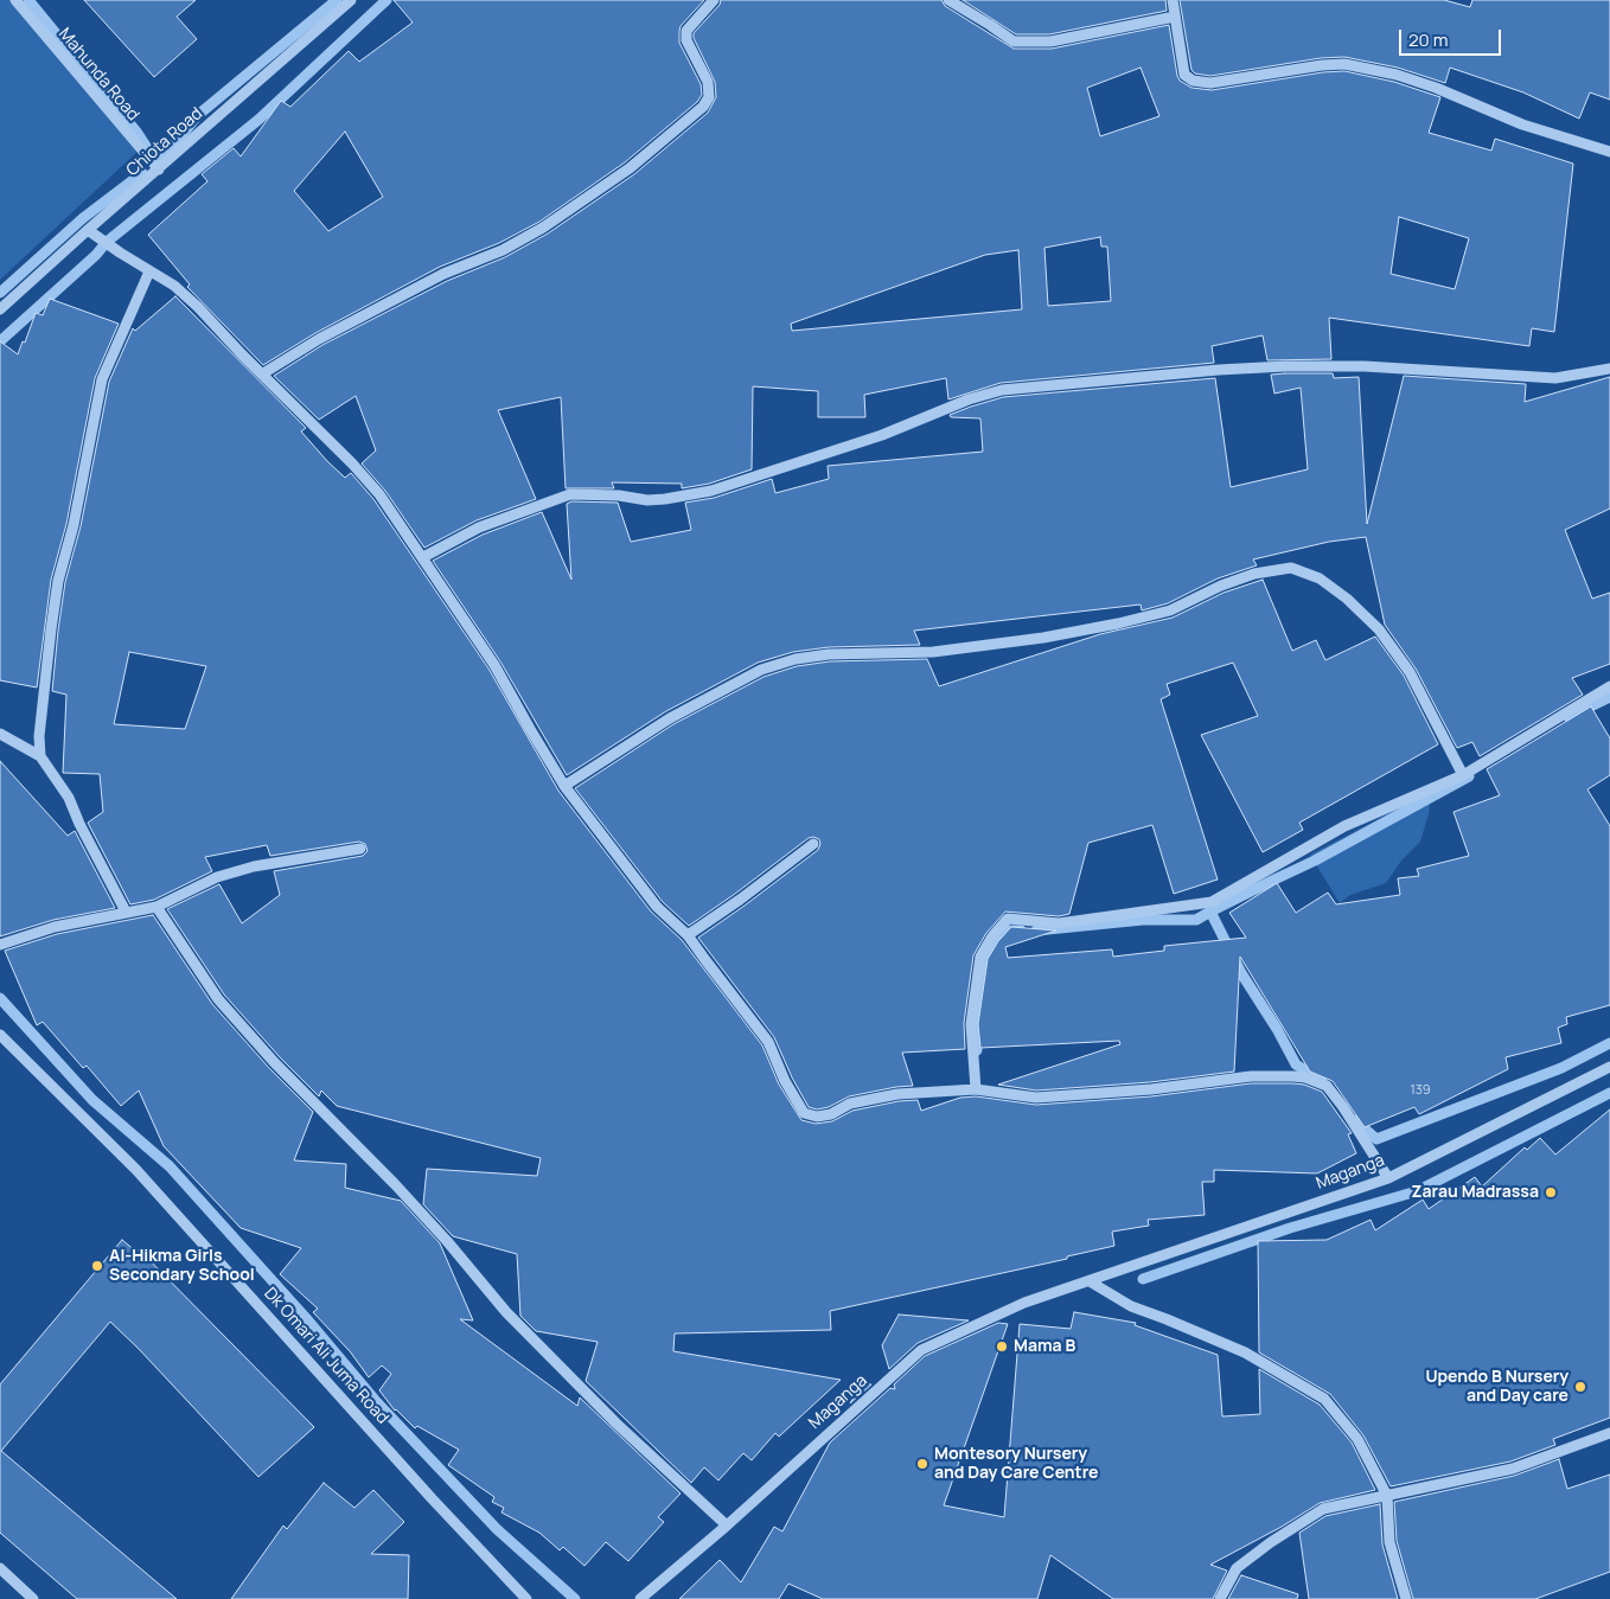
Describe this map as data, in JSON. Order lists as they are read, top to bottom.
{
  "streets": {
    "street": [
      "Mahunda Road",
      "Chiota Road",
      "Maganga",
      "Dk Omari Ali Juma Road"
    ]
  },
  "crossings": [
    ["Mahunda Road", "Chiota Road"]
  ],
  "places": [
    "Zarau Madrassa",
    "Al-Hikma Girls Secondary School",
    "Mama B",
    "Upendo B Nursery and Day care",
    "Montesory Nursery and Day Care Centre"
  ],
  "house_numbers": ["139"],
  "scale_bar": "20 m"
}
